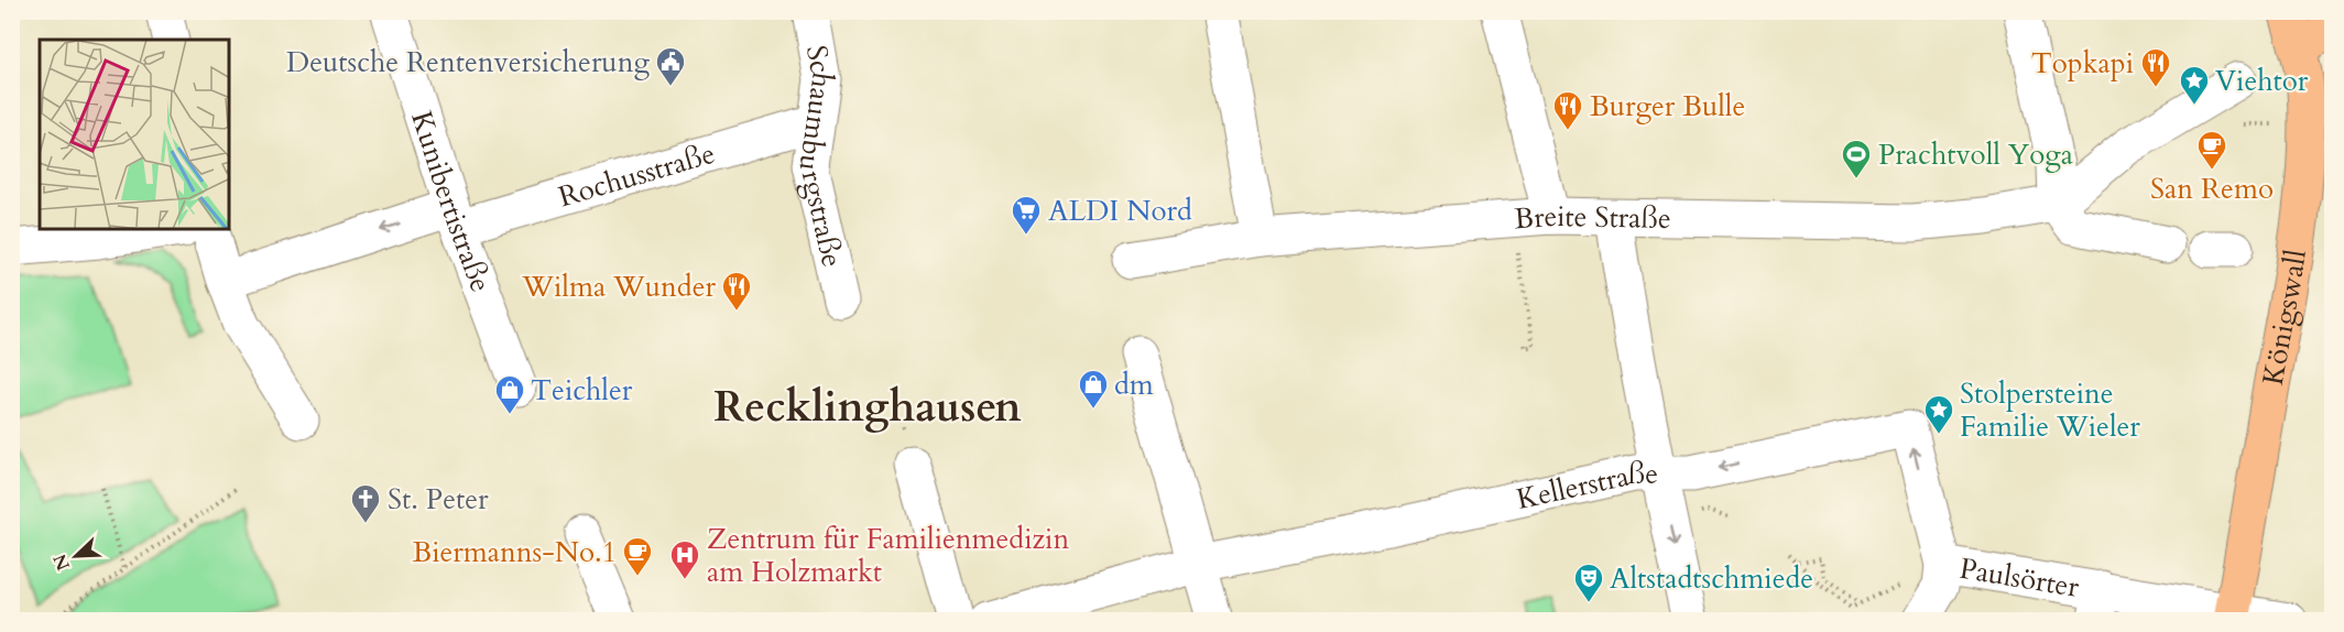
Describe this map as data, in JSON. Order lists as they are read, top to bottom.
{
  "streets": {
    "main road": ["Königswall"],
    "street": [
      "Schaumburgstraße",
      "Rochusstraße",
      "Kunibertistraße",
      "Breite Straße",
      "Kellerstraße",
      "Paulsörter"
    ]
  },
  "crossings": [
    ["Schaumburgstraße", "Rochusstraße"],
    ["Rochusstraße", "Kunibertistraße"],
    ["Königswall", "Paulsörter"],
    ["Kellerstraße", "Paulsörter"]
  ],
  "one_way": ["Rochusstraße"],
  "districts": ["Recklinghausen"],
  "places": {
    "public building": ["Deutsche Rentenversicherung"],
    "restaurant": ["Topkapi", "Burger Bulle", "Wilma Wunder"],
    "place": ["Viehtor", "Stolpersteine Familie Wieler"],
    "cafe": ["San Remo", "Biermanns-No.1"],
    "sports": ["Prachtvoll Yoga"],
    "supermarket": ["ALDI Nord"],
    "shop": ["dm", "Teichler"],
    "church": ["St. Peter"],
    "hospital": ["Zentrum für Familienmedizin am Holzmarkt"],
    "theatre": ["Altstadtschmiede"]
  },
  "north": "bottom left"
}
